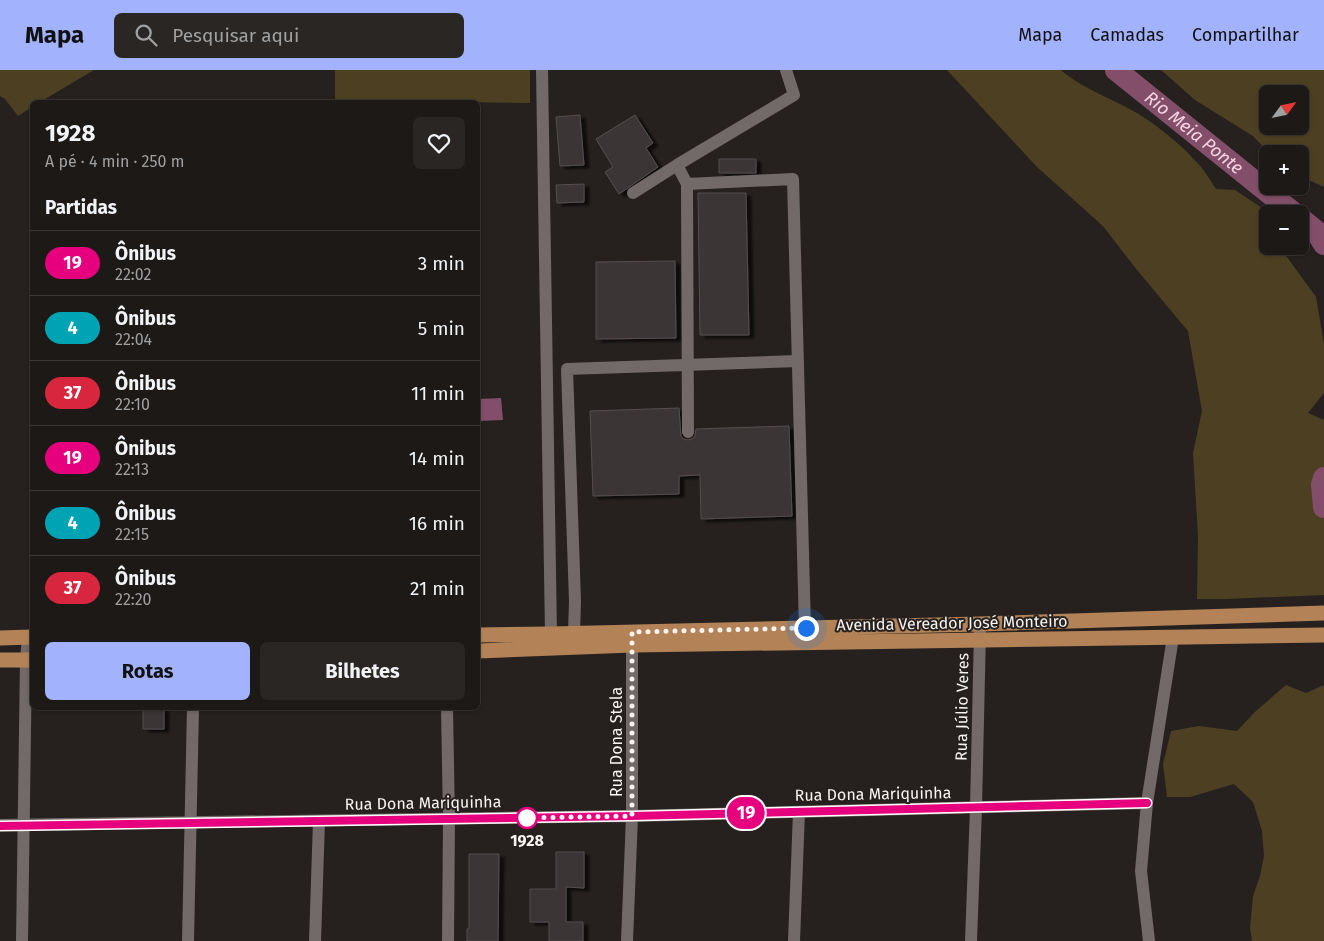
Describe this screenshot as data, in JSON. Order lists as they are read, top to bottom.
{
  "streets": {
    "main road": ["Avenida Vereador José Monteiro"],
    "street": ["Rua Júlio Veres", "Rua Dona Stela", "Rua Dona Mariquinha"]
  },
  "crossings": [
    ["Avenida Vereador José Monteiro", "Rua Júlio Veres"],
    ["Avenida Vereador José Monteiro", "Rua Dona Stela"],
    ["Rua Júlio Veres", "Rua Dona Mariquinha"],
    ["Rua Dona Stela", "Rua Dona Mariquinha"]
  ],
  "water": ["Rio Meia Ponte"],
  "places": ["1928"],
  "lines": ["bus line 19"],
  "north": "top right",
  "page": {
    "header": "Mapa",
    "search": "Pesquisar aqui",
    "nav": ["Mapa", "Camadas", "Compartilhar"],
    "on_map": "19",
    "map_buttons": ["+", "−"],
    "heading": [
      ["1928", "A pé · 4 min · 250 m"],
      "Partidas"
    ],
    "list": [
      {
        "mark": "19",
        "name": "Ônibus",
        "note": "22:02",
        "value": "3 min"
      },
      {
        "mark": "4",
        "name": "Ônibus",
        "note": "22:04",
        "value": "5 min"
      },
      {
        "mark": "37",
        "name": "Ônibus",
        "note": "22:10",
        "value": "11 min"
      },
      {
        "mark": "19",
        "name": "Ônibus",
        "note": "22:13",
        "value": "14 min"
      },
      {
        "mark": "4",
        "name": "Ônibus",
        "note": "22:15",
        "value": "16 min"
      },
      {
        "mark": "37",
        "name": "Ônibus",
        "note": "22:20",
        "value": "21 min"
      }
    ],
    "buttons": ["Rotas", "Bilhetes"]
  }
}
